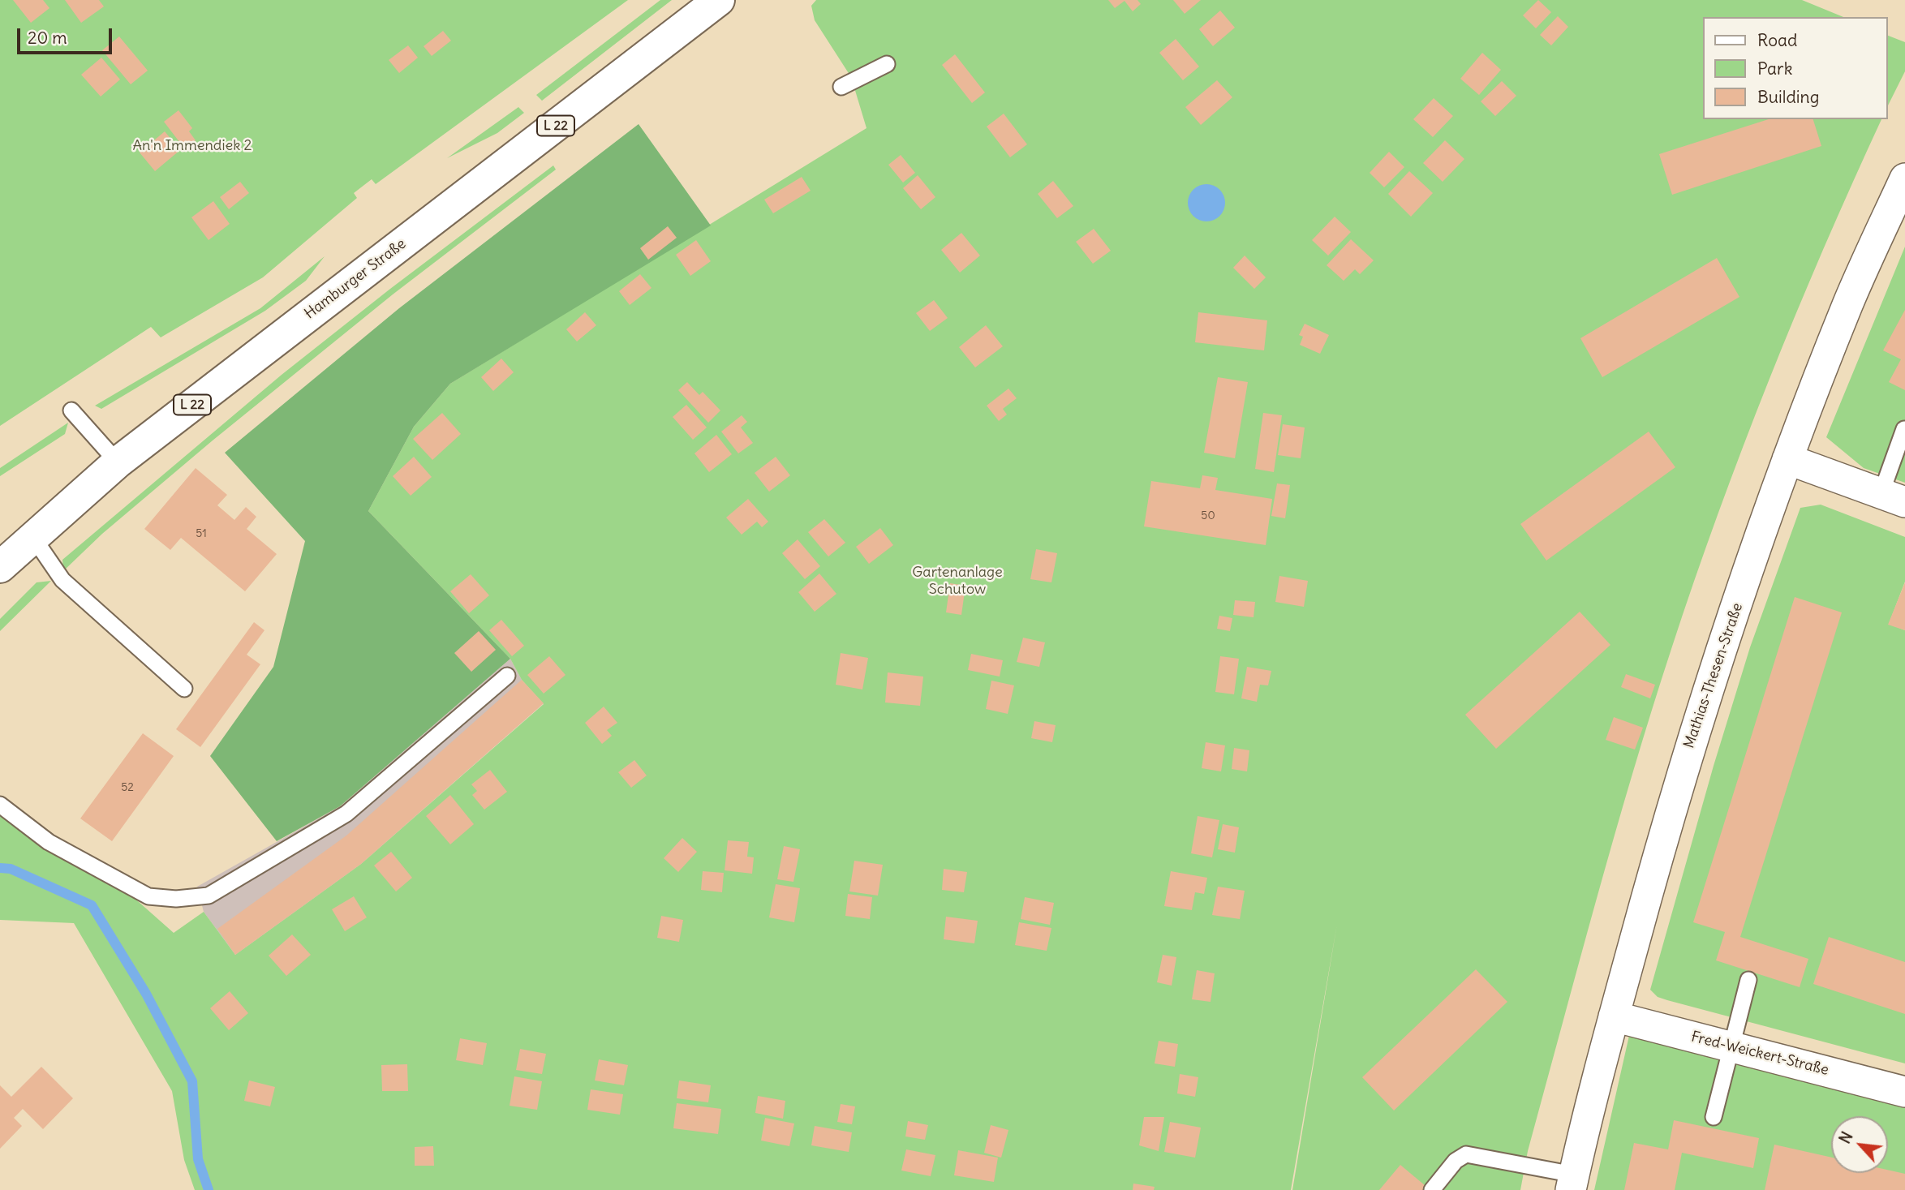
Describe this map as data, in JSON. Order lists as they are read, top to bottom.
{
  "streets": {
    "main road": ["L 22", "Hamburger Straße"],
    "street": ["Mathias-Thesen-Straße", "Fred-Weickert-Straße"]
  },
  "crossings": [
    ["Mathias-Thesen-Straße", "Fred-Weickert-Straße"]
  ],
  "parks": ["An'n Immendiek 2", "Gartenanlage Schutow"],
  "house_numbers": ["50", "51", "52"],
  "legend": ["Road", "Park", "Building"],
  "scale_bar": "20 m",
  "north": "top left"
}
